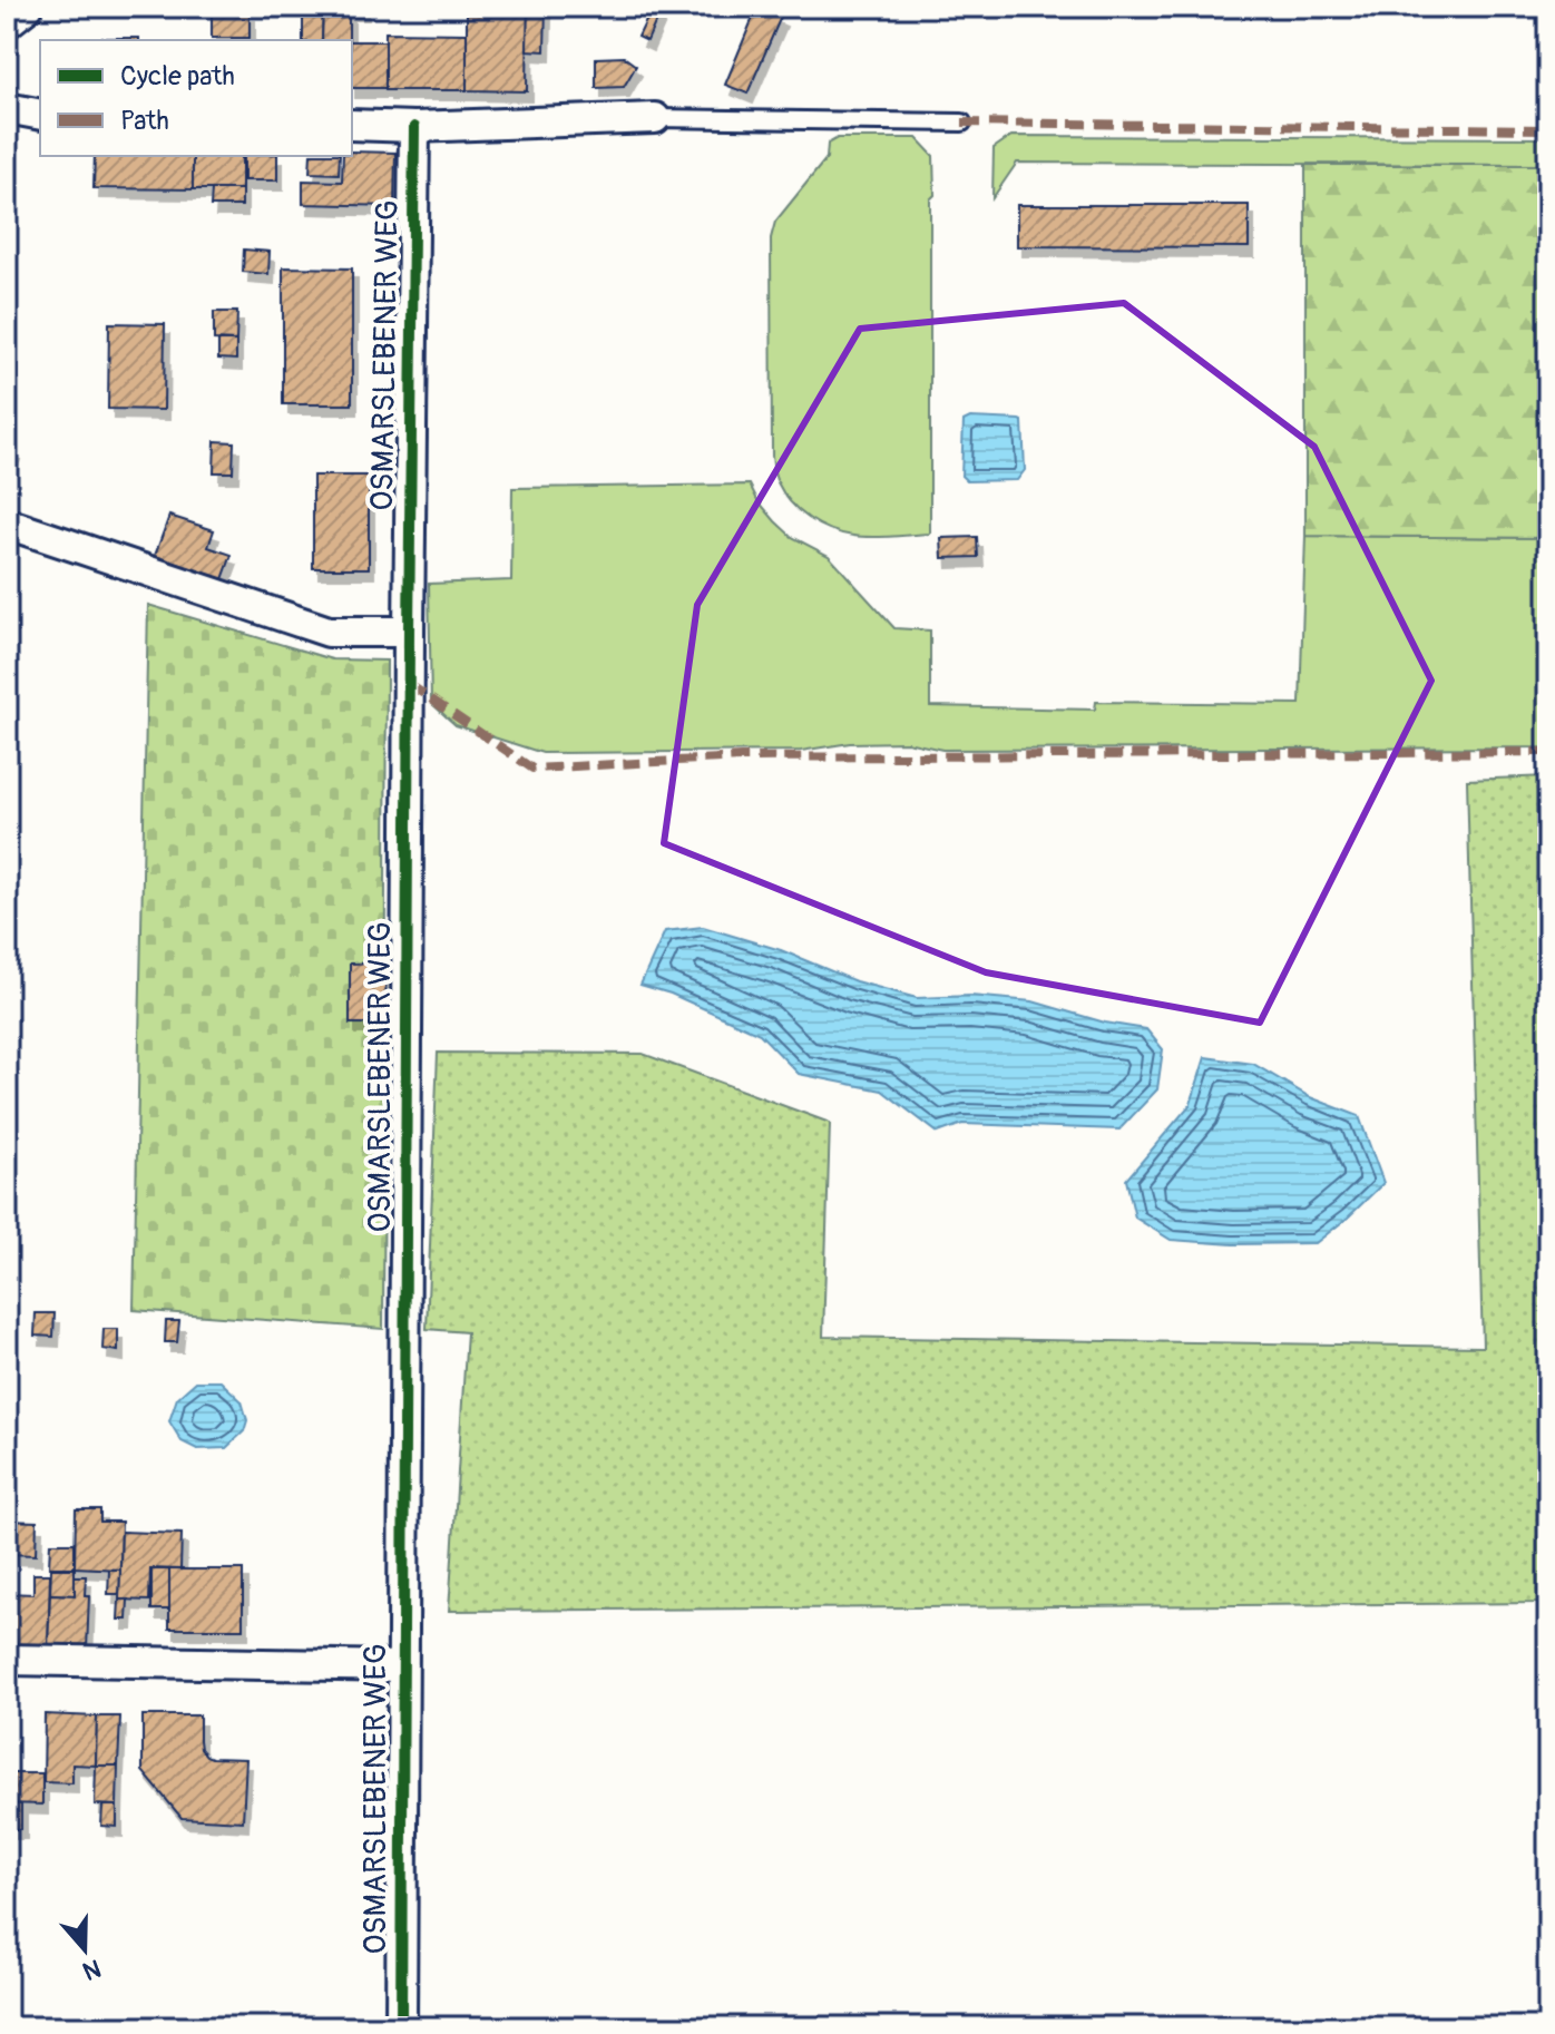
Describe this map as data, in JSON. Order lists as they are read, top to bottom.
{
  "streets": {
    "street": ["OSMARSLEBENER WEG"]
  },
  "legend": ["Cycle path", "Path"],
  "north": "bottom"
}
